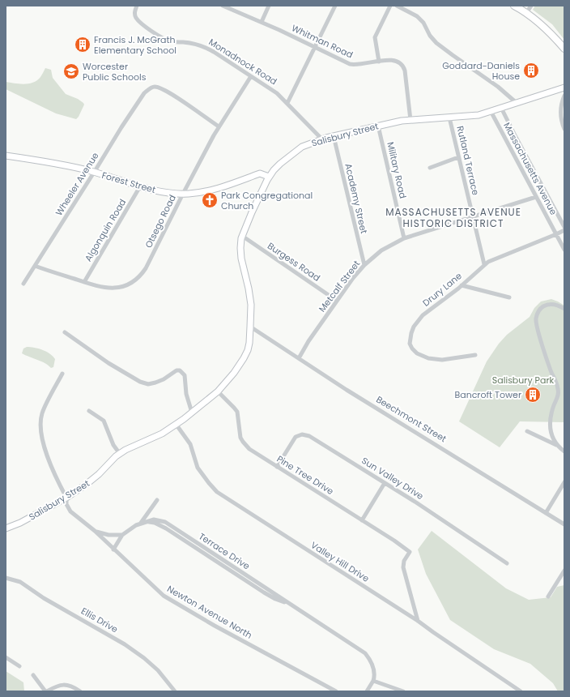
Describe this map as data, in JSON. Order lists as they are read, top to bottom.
{
  "streets": {
    "main road": ["Salisbury Street", "Forest Street"],
    "street": [
      "Whitman Road",
      "Monadnock Road",
      "Rutland Terrace",
      "Massachusetts Avenue",
      "Military Road",
      "Wheeler Avenue",
      "Academy Street",
      "Otsego Road",
      "Algonquin Road",
      "Burgess Road",
      "Metcalf Street",
      "Drury Lane",
      "Beechmont Street",
      "Pine Tree Drive",
      "Sun Valley Drive",
      "Terrace Drive",
      "Valley Hill Drive",
      "Newton Avenue North",
      "Ellis Drive"
    ]
  },
  "crossings": [
    ["Whitman Road", "Salisbury Street"],
    ["Monadnock Road", "Salisbury Street"],
    ["Monadnock Road", "Otsego Road"],
    ["Salisbury Street", "Rutland Terrace"],
    ["Salisbury Street", "Massachusetts Avenue"],
    ["Salisbury Street", "Military Road"],
    ["Salisbury Street", "Forest Street"],
    ["Salisbury Street", "Academy Street"],
    ["Salisbury Street", "Burgess Road"],
    ["Salisbury Street", "Beechmont Street"],
    ["Salisbury Street", "Pine Tree Drive"],
    ["Salisbury Street", "Valley Hill Drive"],
    ["Salisbury Street", "Newton Avenue North"],
    ["Rutland Terrace", "Metcalf Street"],
    ["Rutland Terrace", "Drury Lane"],
    ["Massachusetts Avenue", "Metcalf Street"],
    ["Massachusetts Avenue", "Drury Lane"],
    ["Military Road", "Metcalf Street"],
    ["Forest Street", "Wheeler Avenue"],
    ["Forest Street", "Otsego Road"],
    ["Forest Street", "Algonquin Road"],
    ["Wheeler Avenue", "Otsego Road"],
    ["Academy Street", "Metcalf Street"],
    ["Otsego Road", "Algonquin Road"],
    ["Burgess Road", "Metcalf Street"],
    ["Metcalf Street", "Beechmont Street"],
    ["Pine Tree Drive", "Sun Valley Drive"],
    ["Pine Tree Drive", "Valley Hill Drive"],
    ["Terrace Drive", "Newton Avenue North"]
  ],
  "districts": ["MASSACHUSETTS AVENUE HISTORIC DISTRICT"],
  "parks": ["Salisbury Park"],
  "places": {
    "building": ["Francis J. McGrath Elementary School", "Goddard-Daniels House", "Bancroft Tower"],
    "school or university": ["Worcester Public Schools"],
    "church": ["Park Congregational Church"]
  }
}
